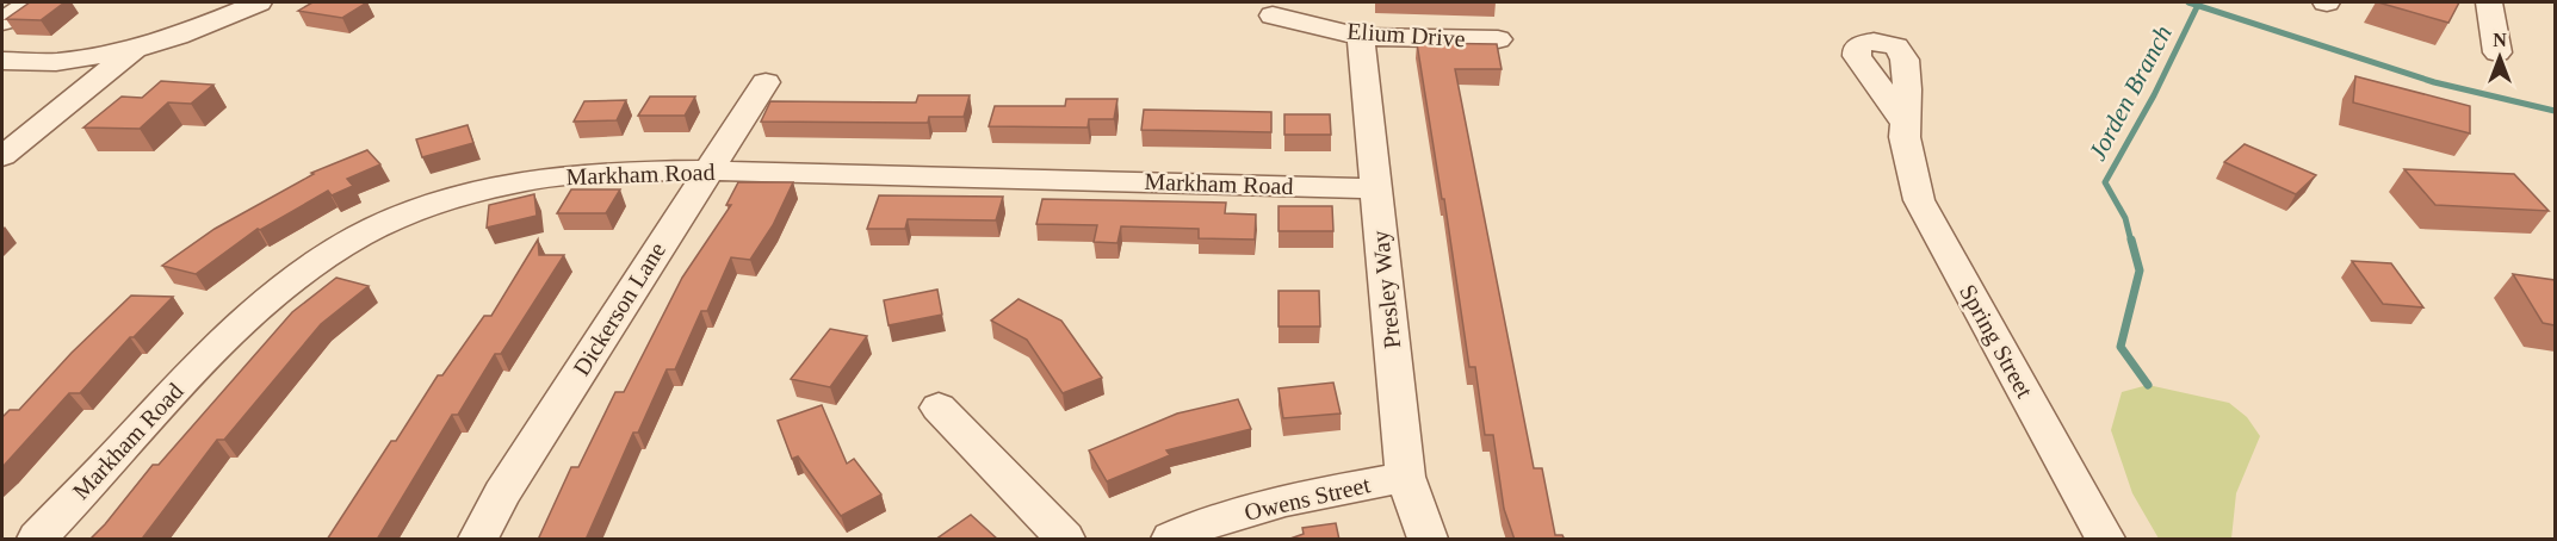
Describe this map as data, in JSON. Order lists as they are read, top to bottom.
{
  "streets": {
    "street": [
      "Elium Drive",
      "Markham Road",
      "Presley Way",
      "Dickerson Lane",
      "Spring Street",
      "Owens Street"
    ]
  },
  "crossings": [
    ["Elium Drive", "Presley Way"],
    ["Markham Road", "Presley Way"],
    ["Markham Road", "Dickerson Lane"],
    ["Presley Way", "Owens Street"]
  ],
  "water": ["Jorden Branch"],
  "north": "top"
}
